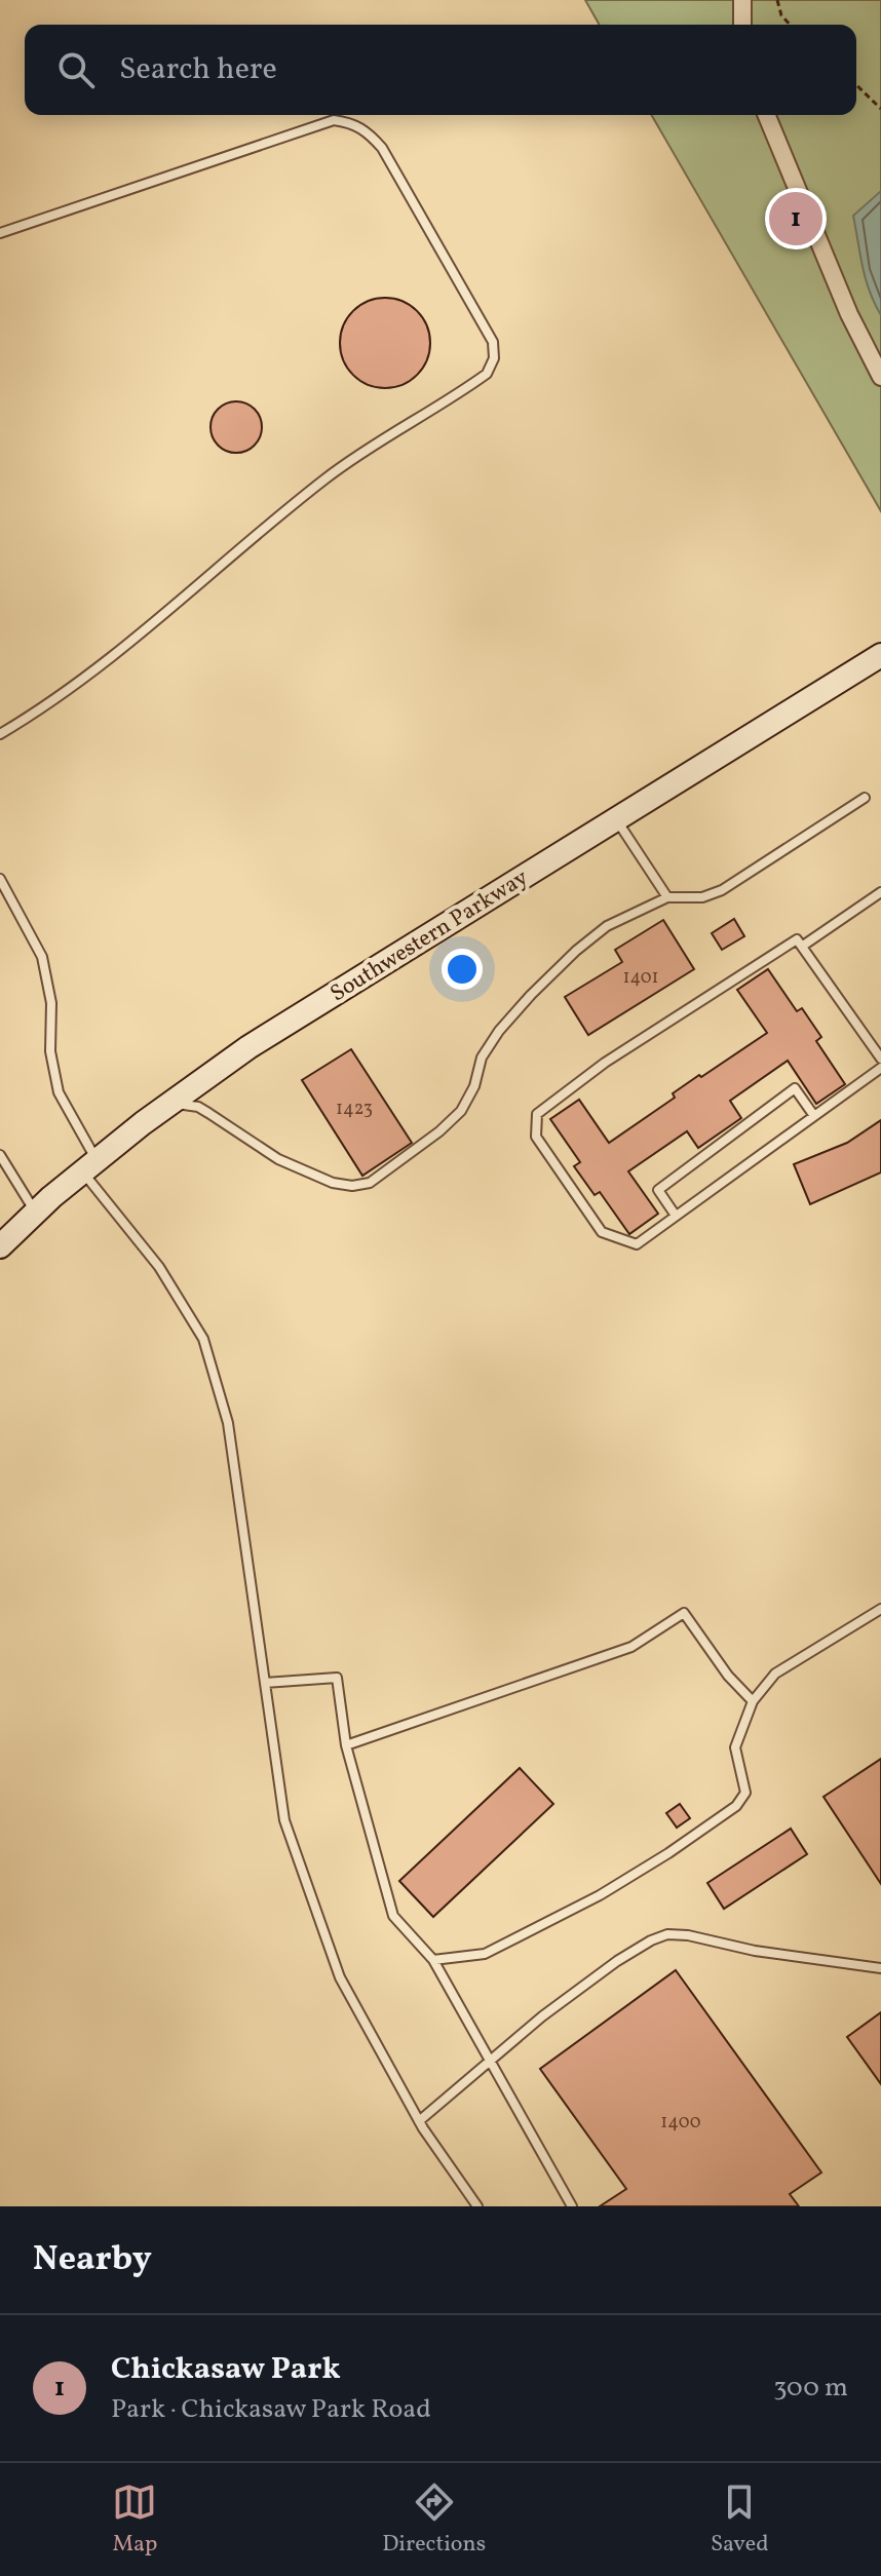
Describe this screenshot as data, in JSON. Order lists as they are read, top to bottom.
{
  "streets": {
    "street": ["Southwestern Parkway"]
  },
  "house_numbers": ["1401", "1423", "1400"],
  "page": {
    "search": "Search here",
    "pins": "1",
    "heading": "Nearby",
    "list": [
      {
        "mark": "1",
        "name": "Chickasaw Park",
        "note": "Park · Chickasaw Park Road",
        "value": "300 m"
      }
    ],
    "nav": ["Map", "Directions", "Saved"]
  }
}
